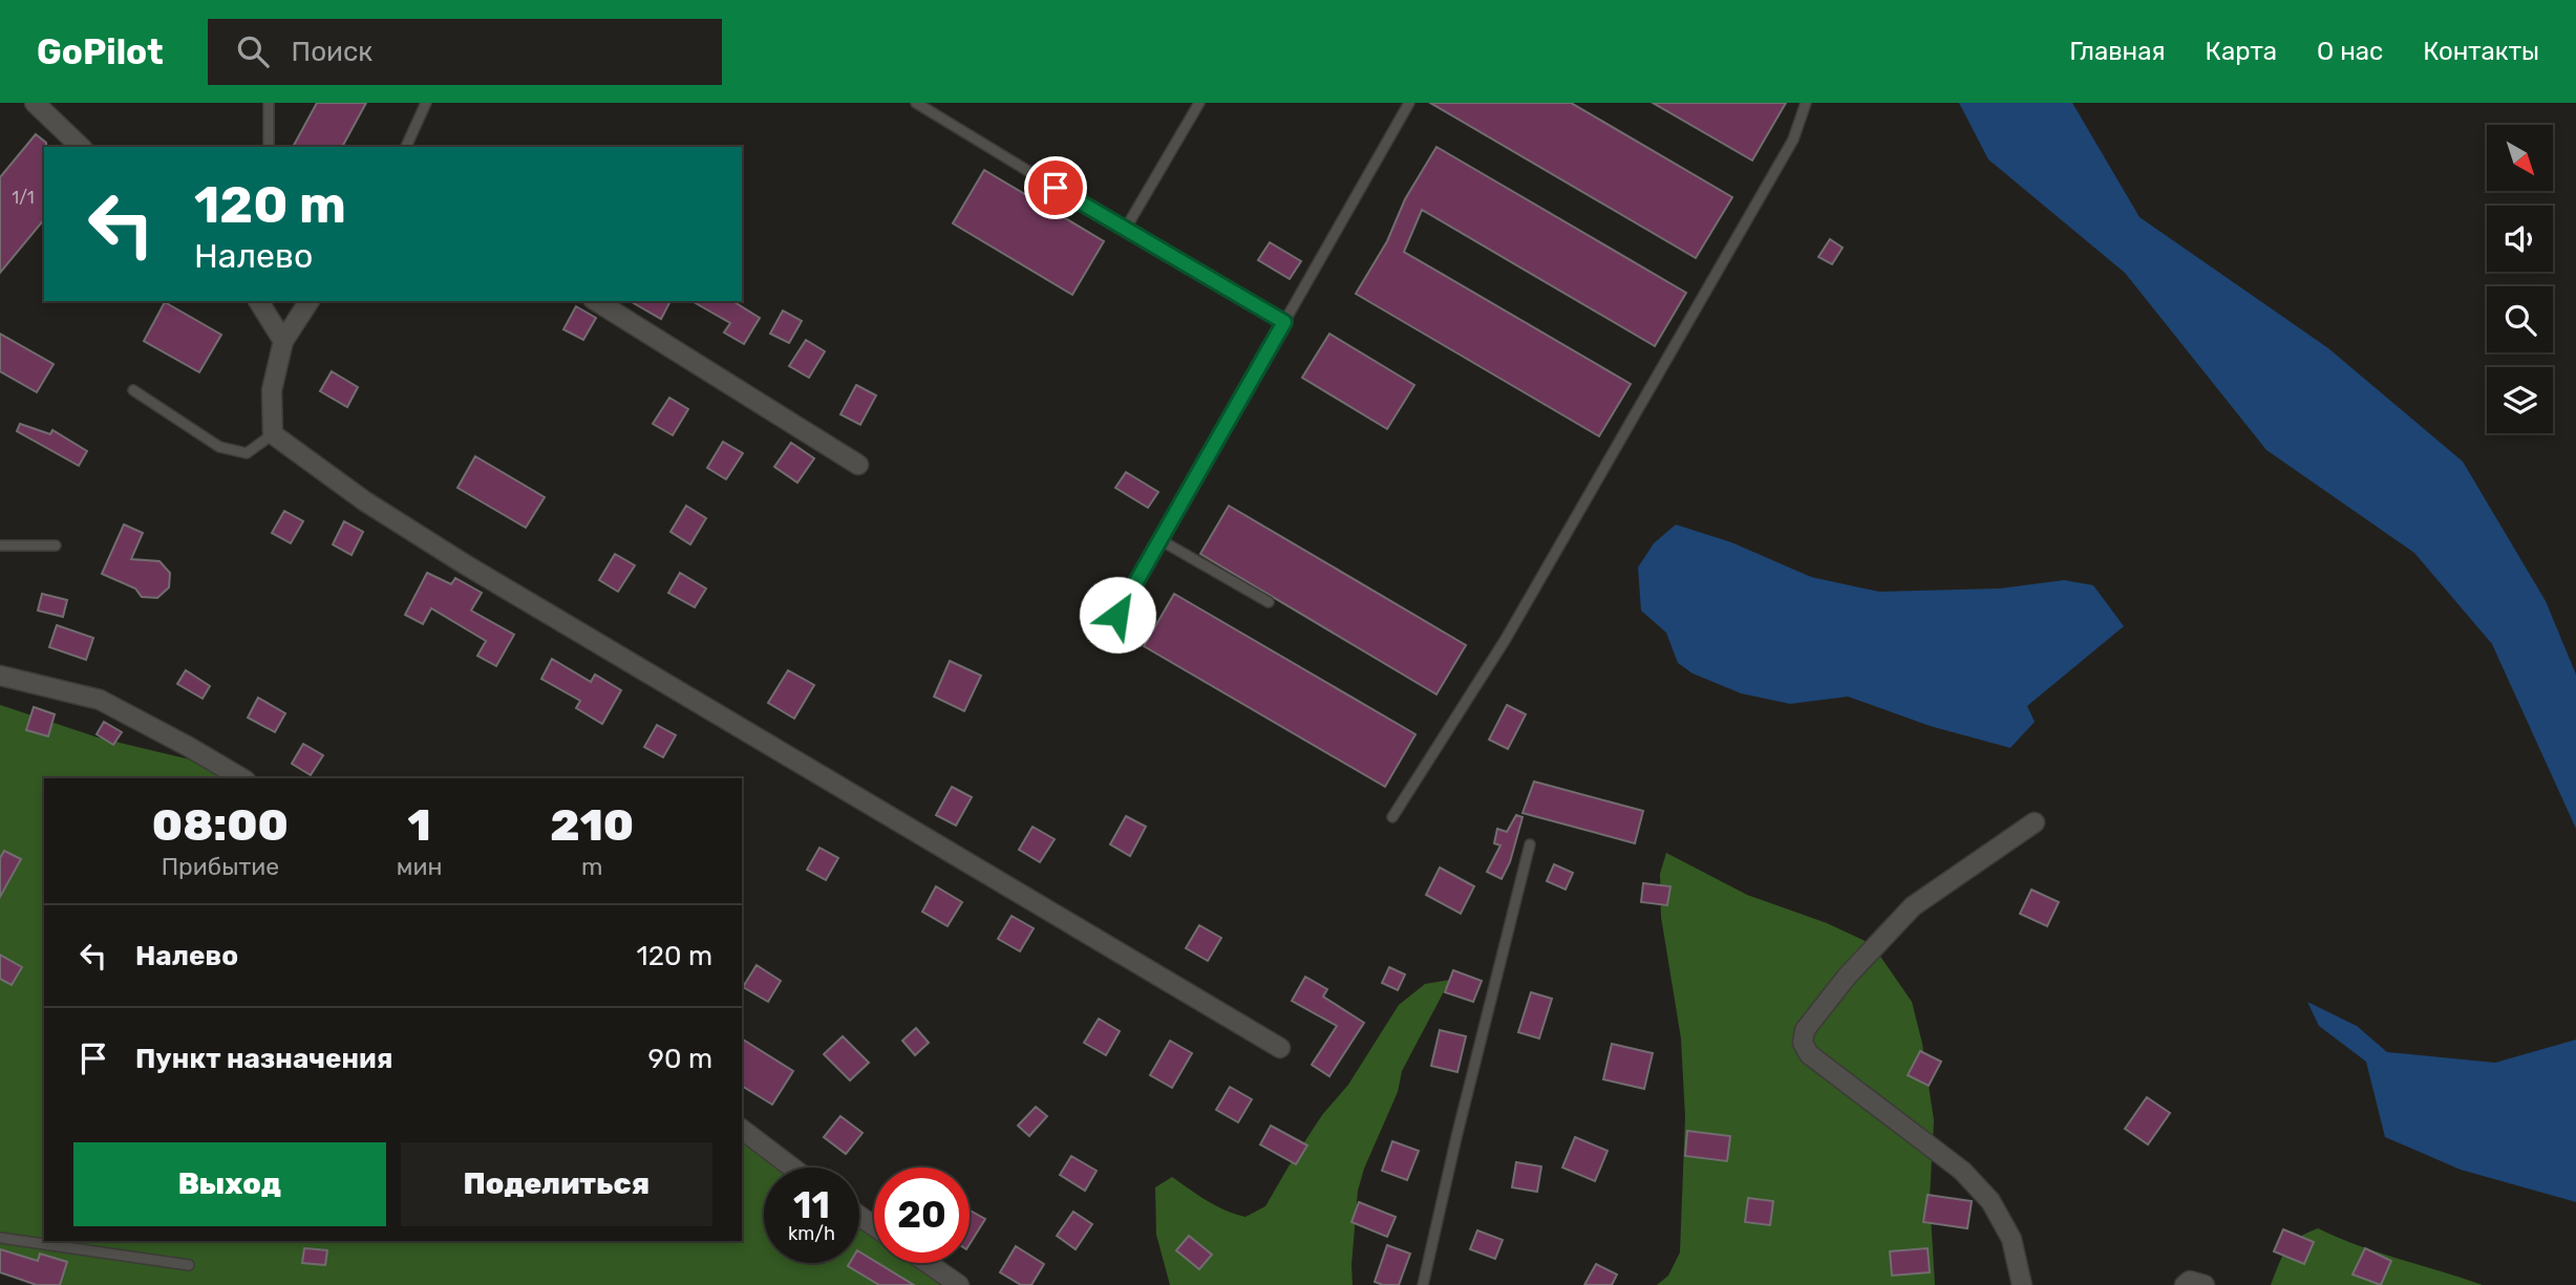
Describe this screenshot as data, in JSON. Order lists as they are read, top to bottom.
{
  "house_numbers": ["1/1"],
  "north": "bottom right",
  "page": {
    "header": "GoPilot",
    "search": "Поиск",
    "nav": [
      "Главная",
      "Карта",
      "О нас",
      "Контакты"
    ],
    "turn": ["120 m", "Налево"],
    "eta": [
      "08:00",
      "Прибытие",
      "1",
      "мин",
      "210",
      "m"
    ],
    "list": [
      {
        "name": "Налево",
        "value": "120 m"
      },
      {
        "name": "Пункт назначения",
        "value": "90 m"
      }
    ],
    "buttons": ["Выход", "Поделиться"],
    "speed": "11 km/h",
    "limit": "20"
  }
}
